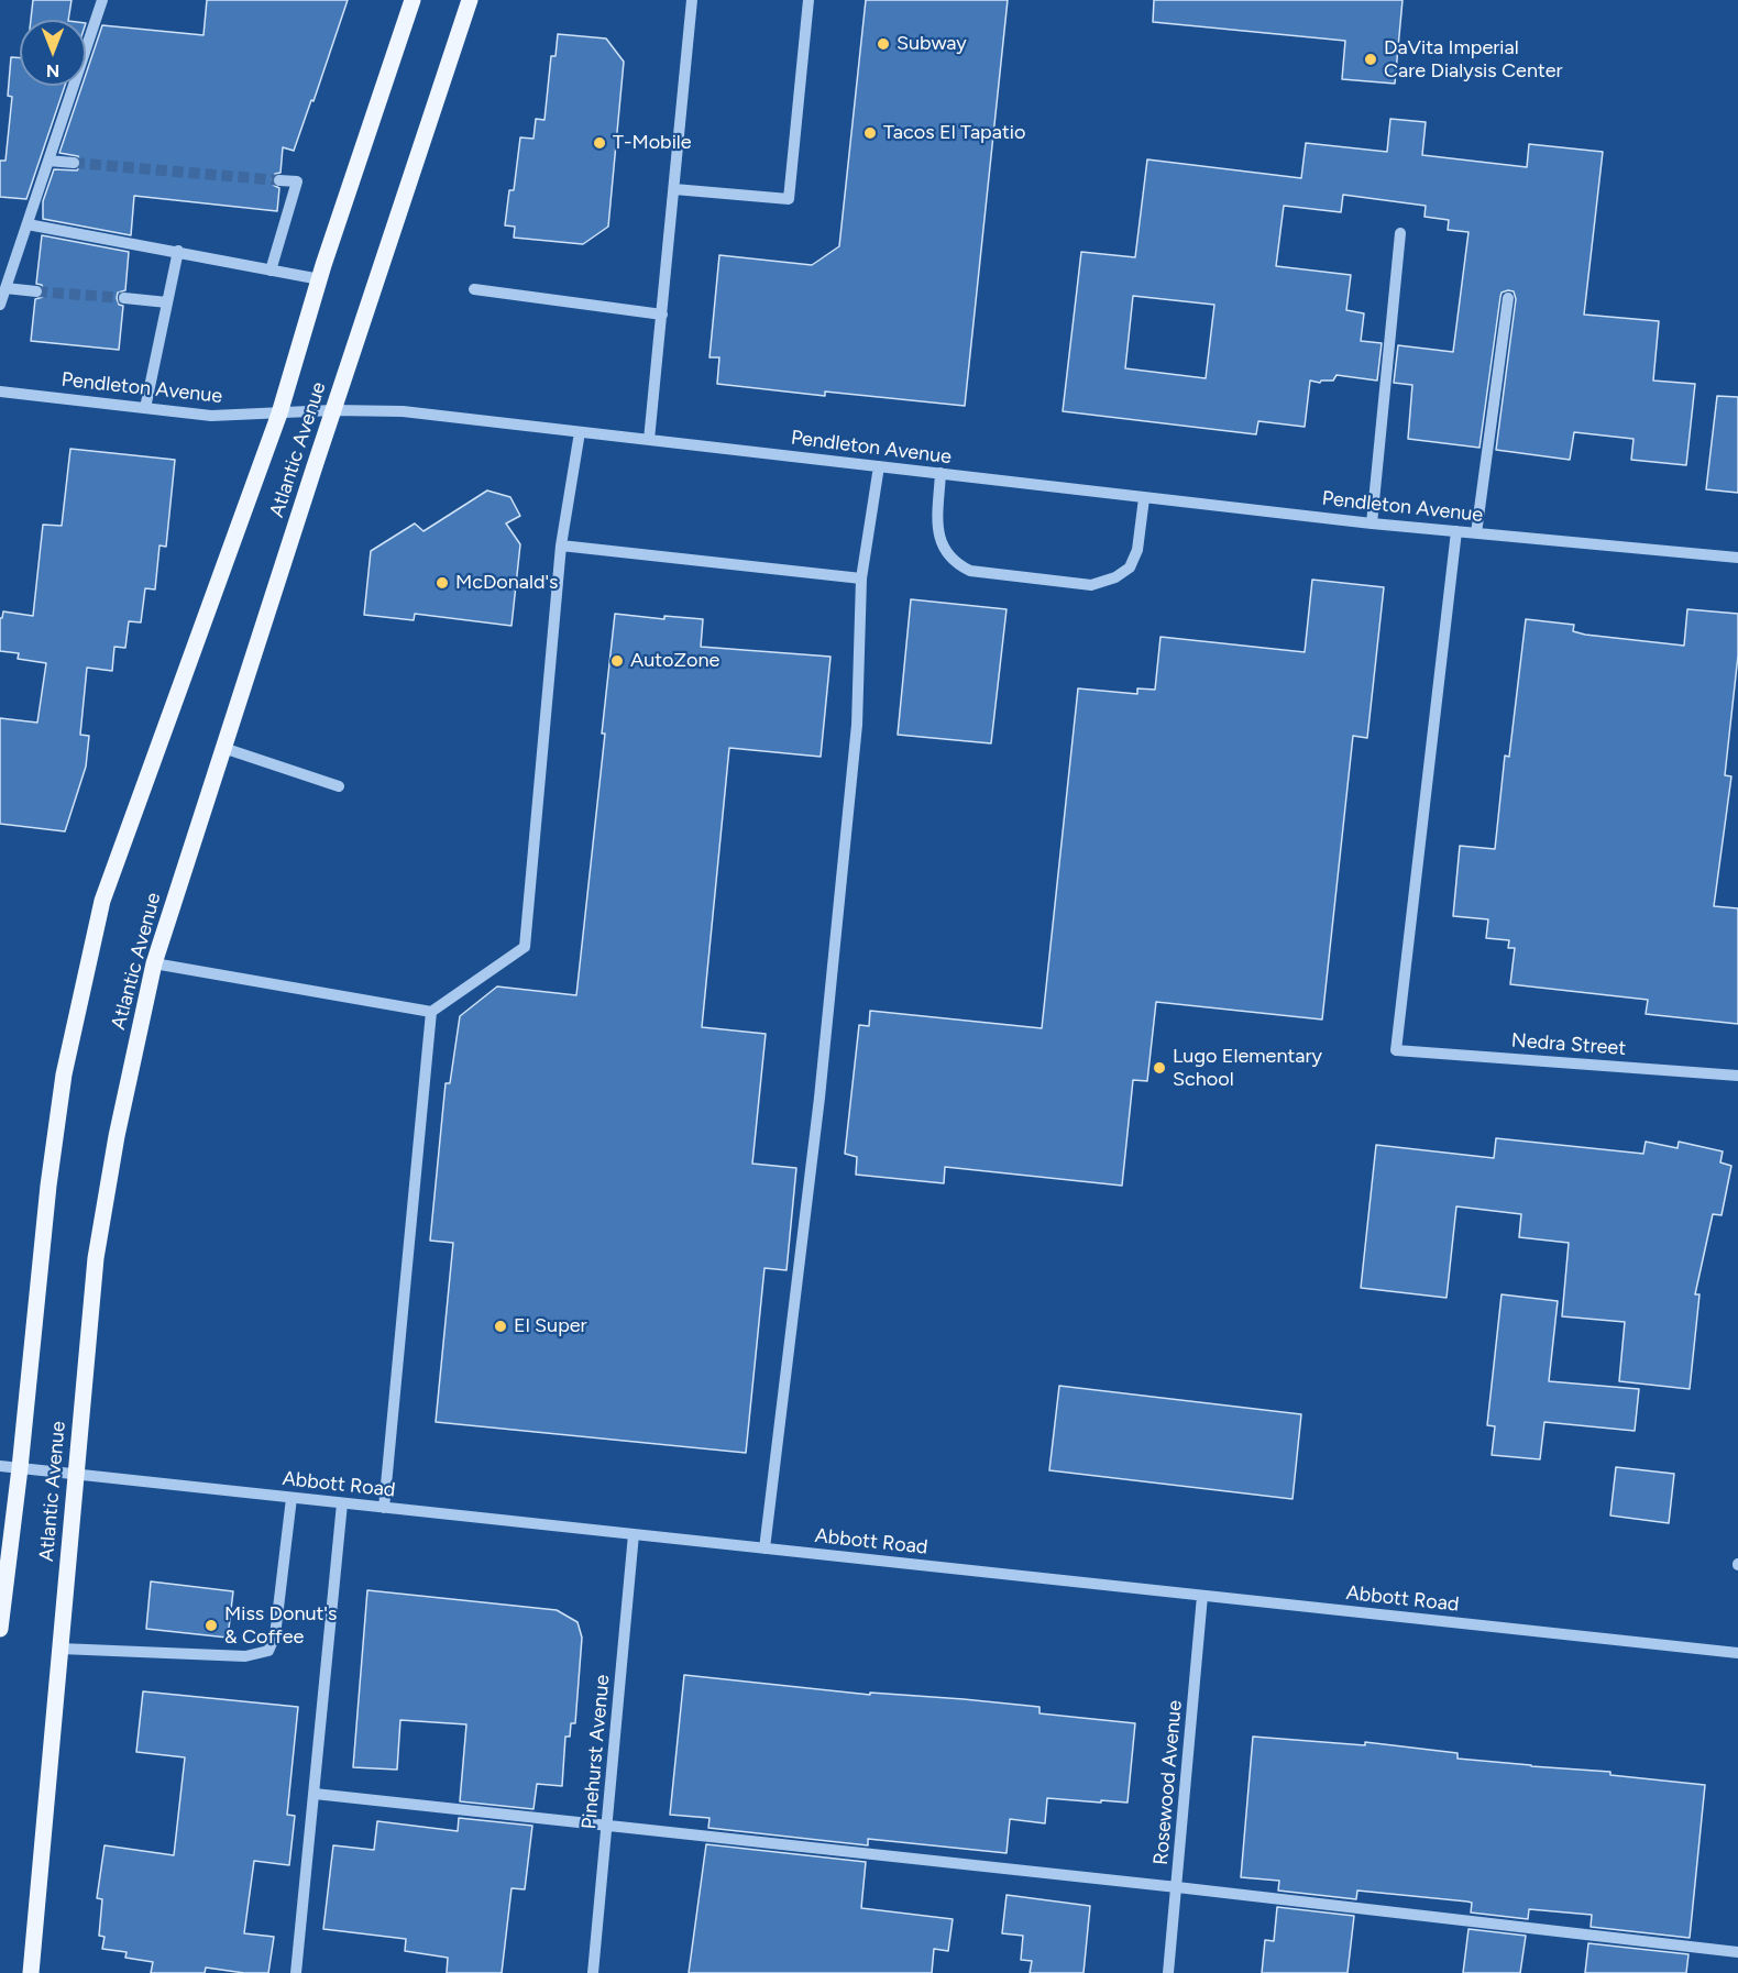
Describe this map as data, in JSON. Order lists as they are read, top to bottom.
{
  "streets": {
    "main road": ["Atlantic Avenue"],
    "street": [
      "Pendleton Avenue",
      "Nedra Street",
      "Abbott Road",
      "Pinehurst Avenue",
      "Rosewood Avenue"
    ]
  },
  "crossings": [
    ["Pendleton Avenue", "Atlantic Avenue"],
    ["Pendleton Avenue", "Nedra Street"],
    ["Atlantic Avenue", "Abbott Road"],
    ["Abbott Road", "Pinehurst Avenue"],
    ["Abbott Road", "Rosewood Avenue"]
  ],
  "places": [
    "Subway",
    "DaVita Imperial Care Dialysis Center",
    "Tacos El Tapatio",
    "T-Mobile",
    "McDonald's",
    "AutoZone",
    "Lugo Elementary School",
    "El Super",
    "Miss Donut's & Coffee"
  ],
  "north": "bottom"
}
